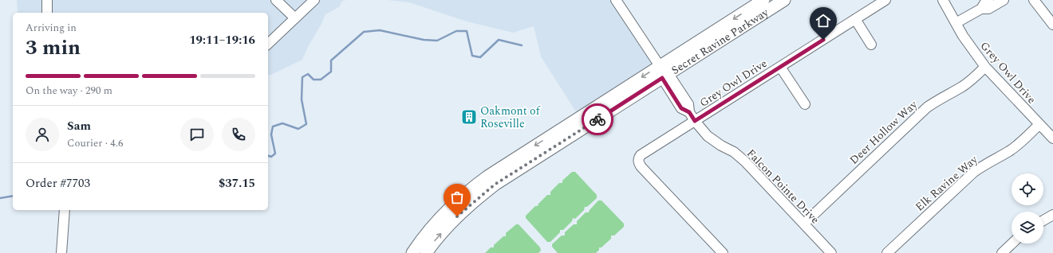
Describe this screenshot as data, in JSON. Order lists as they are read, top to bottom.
{
  "streets": {
    "main road": ["Secret Ravine Parkway"],
    "street": [
      "Grey Owl Drive",
      "Deer Hollow Way",
      "Elk Ravine Way",
      "Falcon Pointe Drive"
    ]
  },
  "crossings": [
    ["Secret Ravine Parkway", "Falcon Pointe Drive"],
    ["Grey Owl Drive", "Deer Hollow Way"],
    ["Grey Owl Drive", "Elk Ravine Way"],
    ["Grey Owl Drive", "Falcon Pointe Drive"],
    ["Deer Hollow Way", "Falcon Pointe Drive"]
  ],
  "places": {
    "building": ["Oakmont of Roseville"]
  },
  "page": {
    "heading": ["3 min", "Arriving in", "19:11–19:16"],
    "panel": [
      "Sam",
      "Courier · 4.6",
      "Order #7703",
      "$37.15"
    ],
    "bar": "On the way · 290 m"
  }
}
